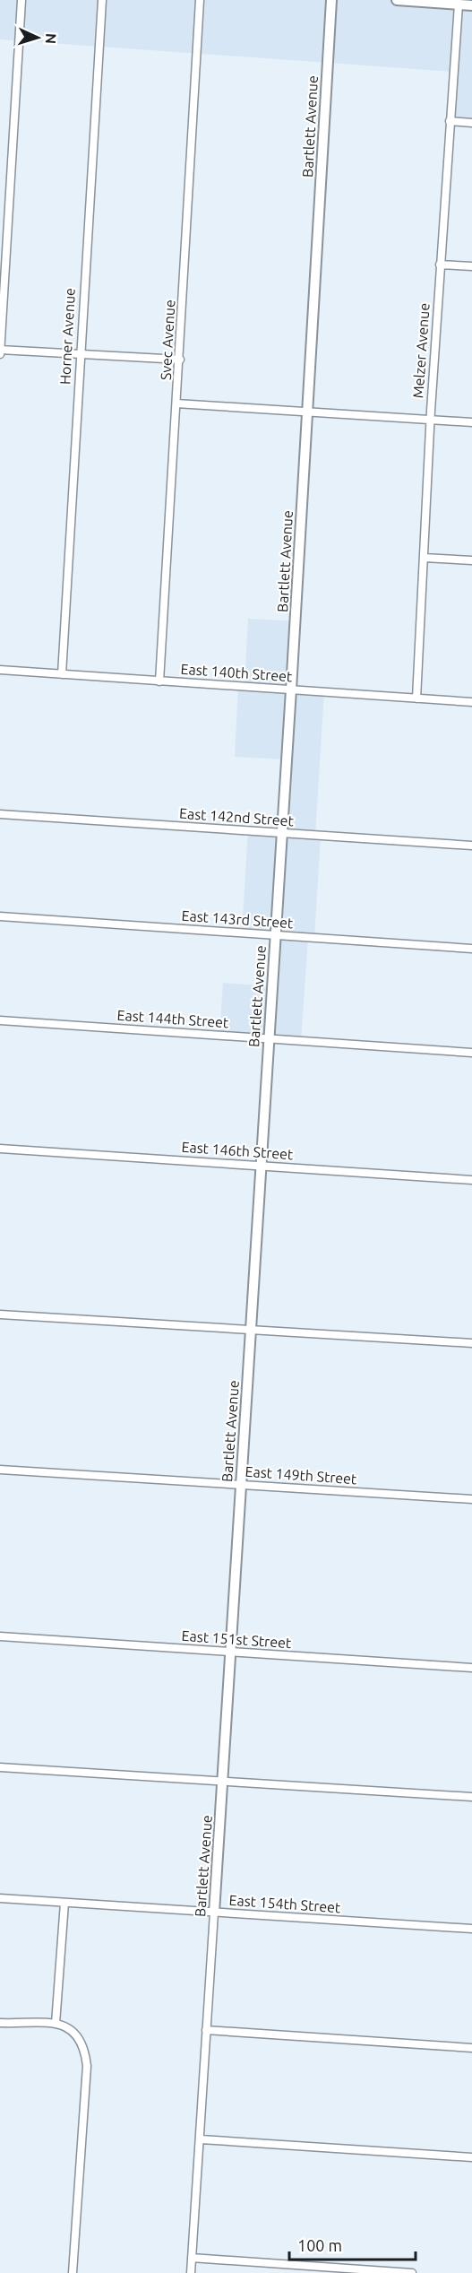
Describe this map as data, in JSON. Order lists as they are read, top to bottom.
{
  "streets": {
    "street": [
      "Bartlett Avenue",
      "Horner Avenue",
      "Svec Avenue",
      "Melzer Avenue",
      "East 140th Street",
      "East 142nd Street",
      "East 143rd Street",
      "East 144th Street",
      "East 146th Street",
      "East 149th Street",
      "East 151st Street",
      "East 154th Street"
    ]
  },
  "crossings": [
    ["Bartlett Avenue", "East 140th Street"],
    ["Bartlett Avenue", "East 142nd Street"],
    ["Bartlett Avenue", "East 143rd Street"],
    ["Bartlett Avenue", "East 144th Street"],
    ["Bartlett Avenue", "East 146th Street"],
    ["Bartlett Avenue", "East 149th Street"],
    ["Bartlett Avenue", "East 151st Street"],
    ["Bartlett Avenue", "East 154th Street"],
    ["Horner Avenue", "East 140th Street"],
    ["Svec Avenue", "East 140th Street"],
    ["Melzer Avenue", "East 140th Street"]
  ],
  "scale_bar": "100 m",
  "north": "right"
}
